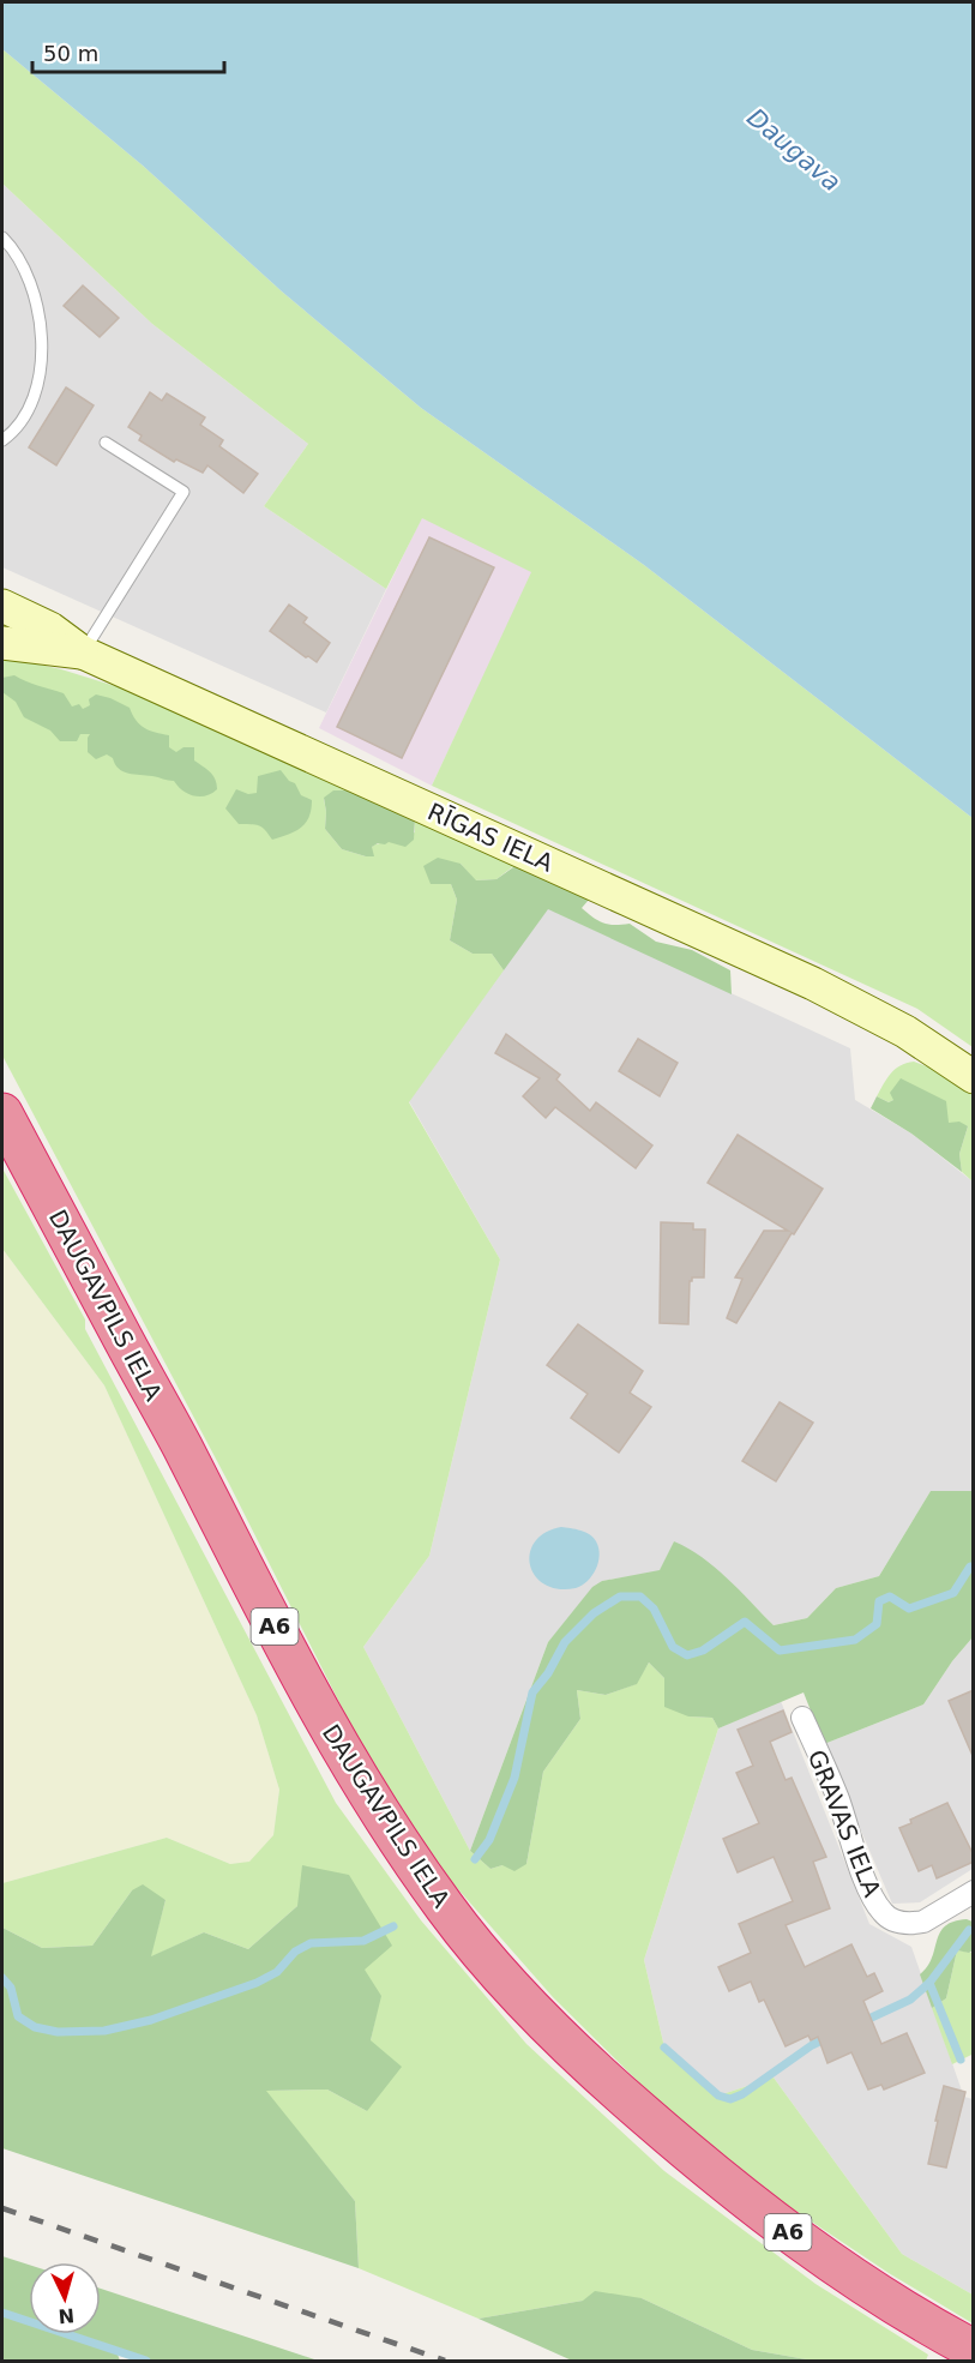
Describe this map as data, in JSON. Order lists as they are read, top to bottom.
{
  "streets": {
    "highway": ["DAUGAVPILS IELA", "A6"],
    "main road": ["RĪGAS IELA"],
    "street": ["GRAVAS IELA"]
  },
  "water": ["Daugava"],
  "scale_bar": "50 m",
  "north": "bottom"
}
